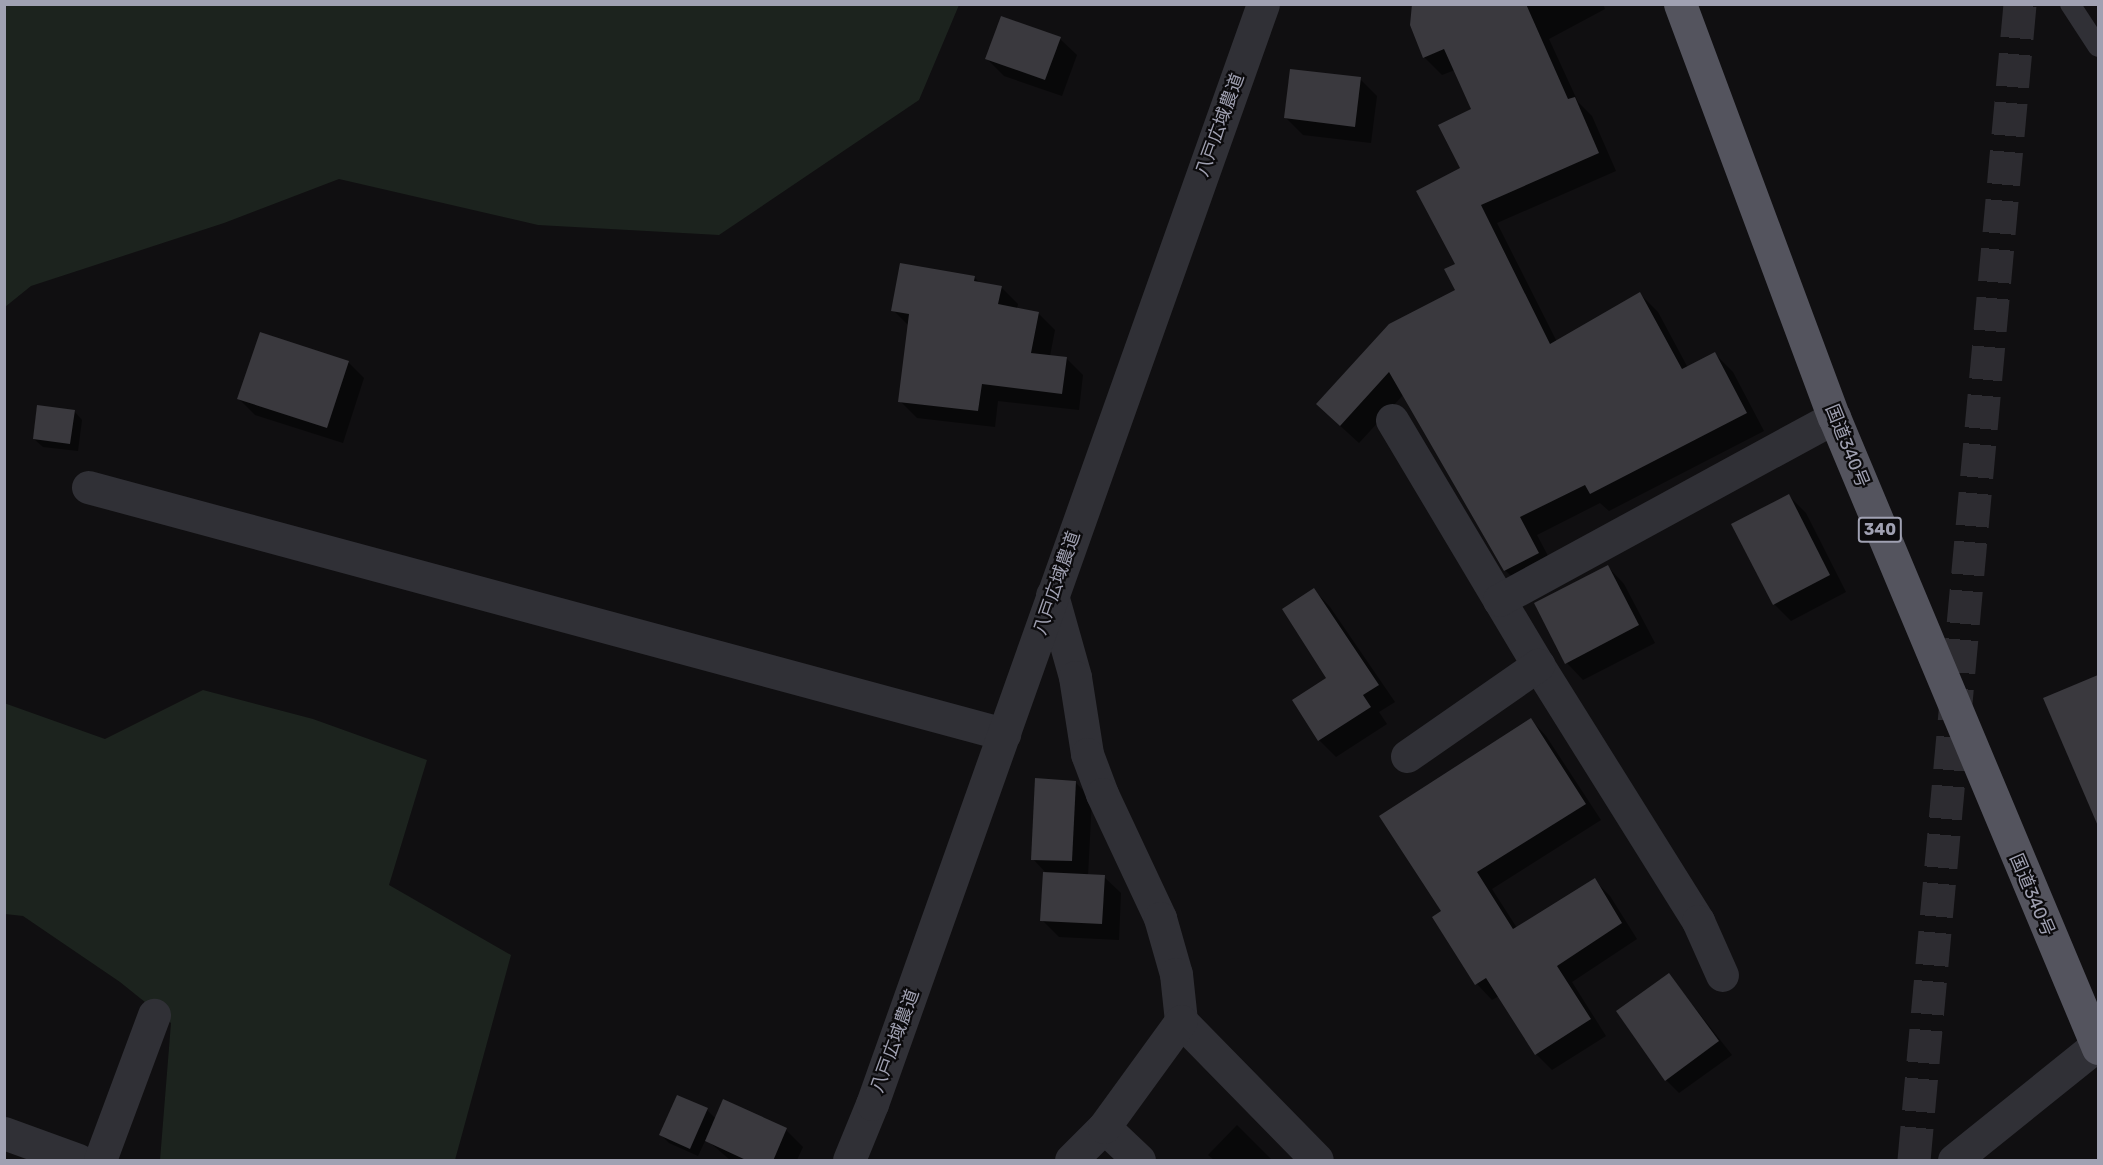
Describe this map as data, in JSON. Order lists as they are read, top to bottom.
{
  "streets": {
    "highway": ["国道340号", "340"],
    "street": ["八戸広域農道"]
  }
}
